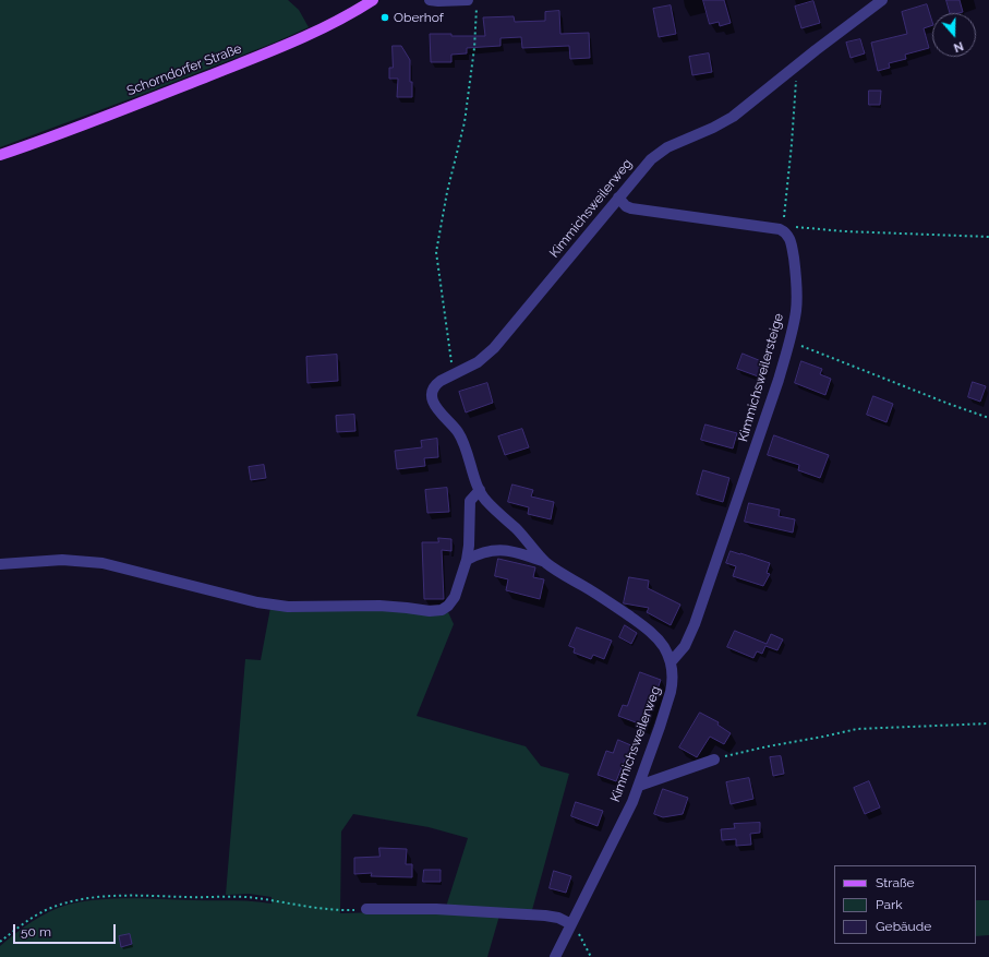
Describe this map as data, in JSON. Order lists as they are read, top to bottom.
{
  "streets": {
    "main road": ["Schorndorfer Straße"],
    "street": ["Kimmichsweilerweg", "Kimmichsweilersteige"]
  },
  "crossings": [
    ["Kimmichsweilerweg", "Kimmichsweilersteige"]
  ],
  "places": ["Oberhof"],
  "legend": ["Straße", "Park", "Gebäude"],
  "scale_bar": "50 m",
  "north": "bottom"
}
